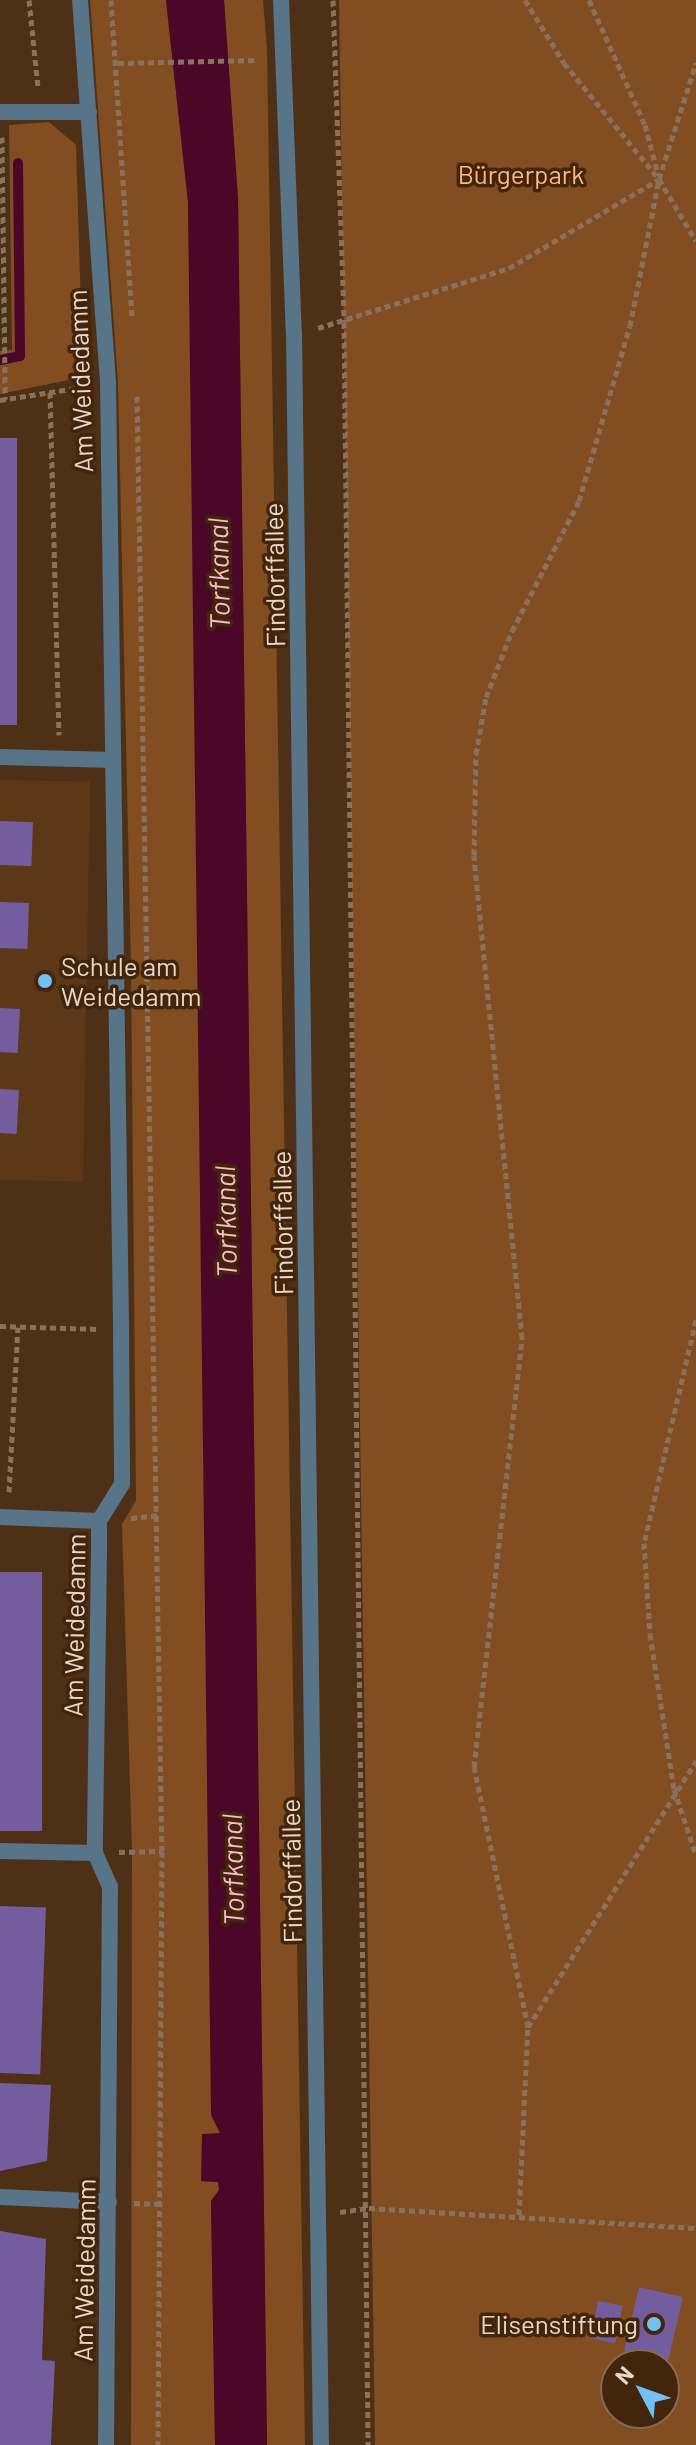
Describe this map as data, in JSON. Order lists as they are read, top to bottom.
{
  "streets": {
    "street": ["Am Weidedamm", "Findorffallee"]
  },
  "water": ["Torfkanal"],
  "parks": ["Bürgerpark"],
  "places": ["Schule am Weidedamm", "Elisenstiftung"],
  "north": "top left"
}
